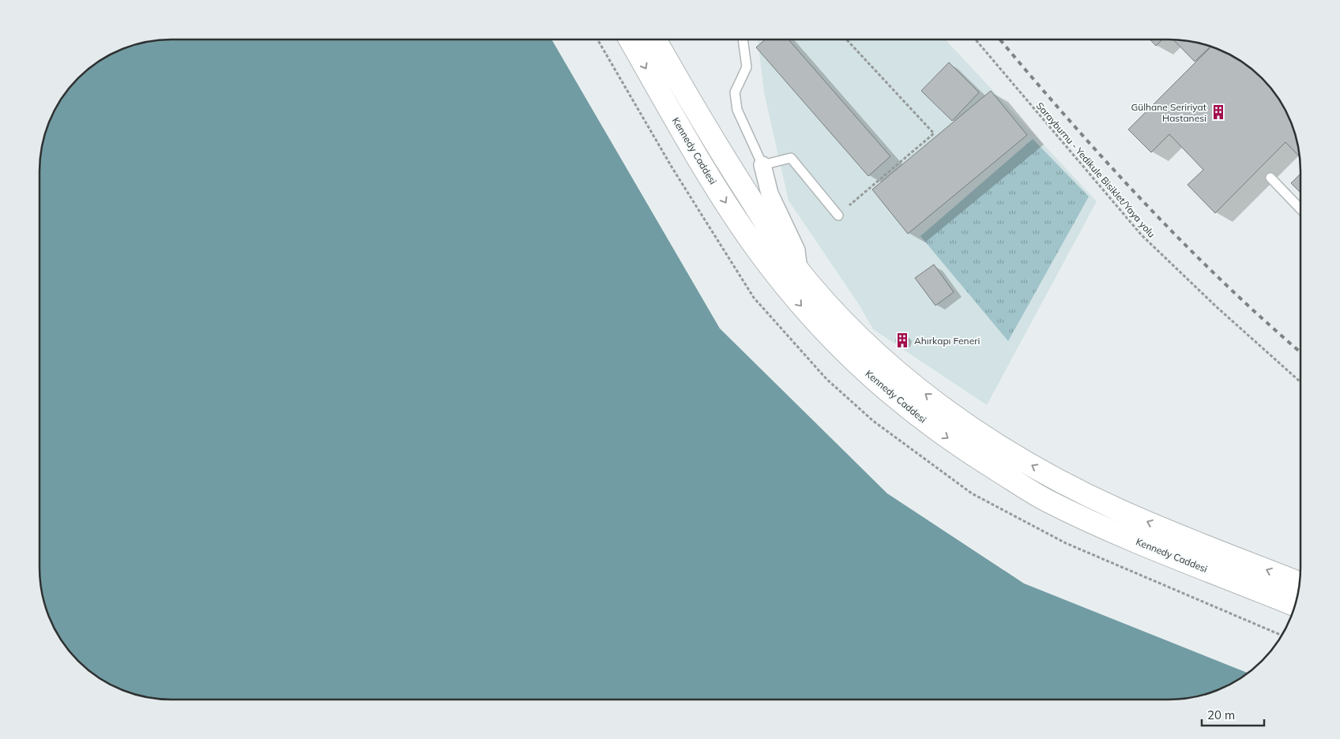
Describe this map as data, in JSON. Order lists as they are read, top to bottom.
{
  "streets": {
    "main road": ["Kennedy Caddesi"],
    "path": ["Sarayburnu - Yedikule Bisiklet/Yaya yolu"]
  },
  "places": {
    "building": ["Gülhane Seririyat Hastanesi", "Ahırkapı Feneri"]
  },
  "scale_bar": "20 m"
}
